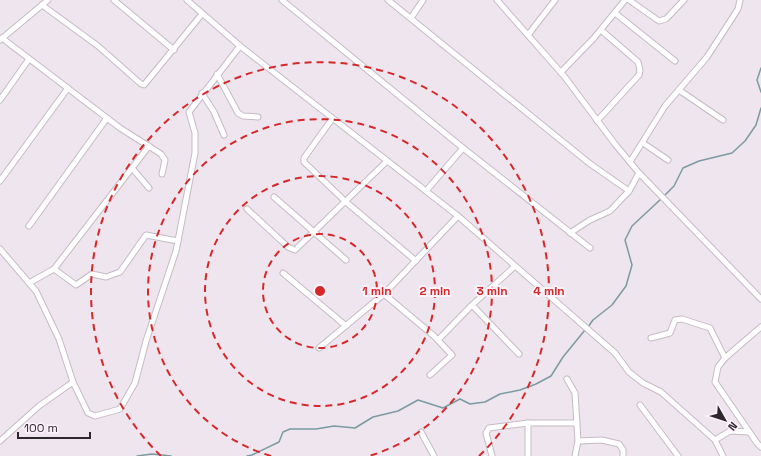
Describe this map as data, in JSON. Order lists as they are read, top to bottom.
{
  "scale_bar": "100 m",
  "north": "bottom right",
  "rings": [
    "1 min",
    "2 min",
    "3 min",
    "4 min"
  ]
}
